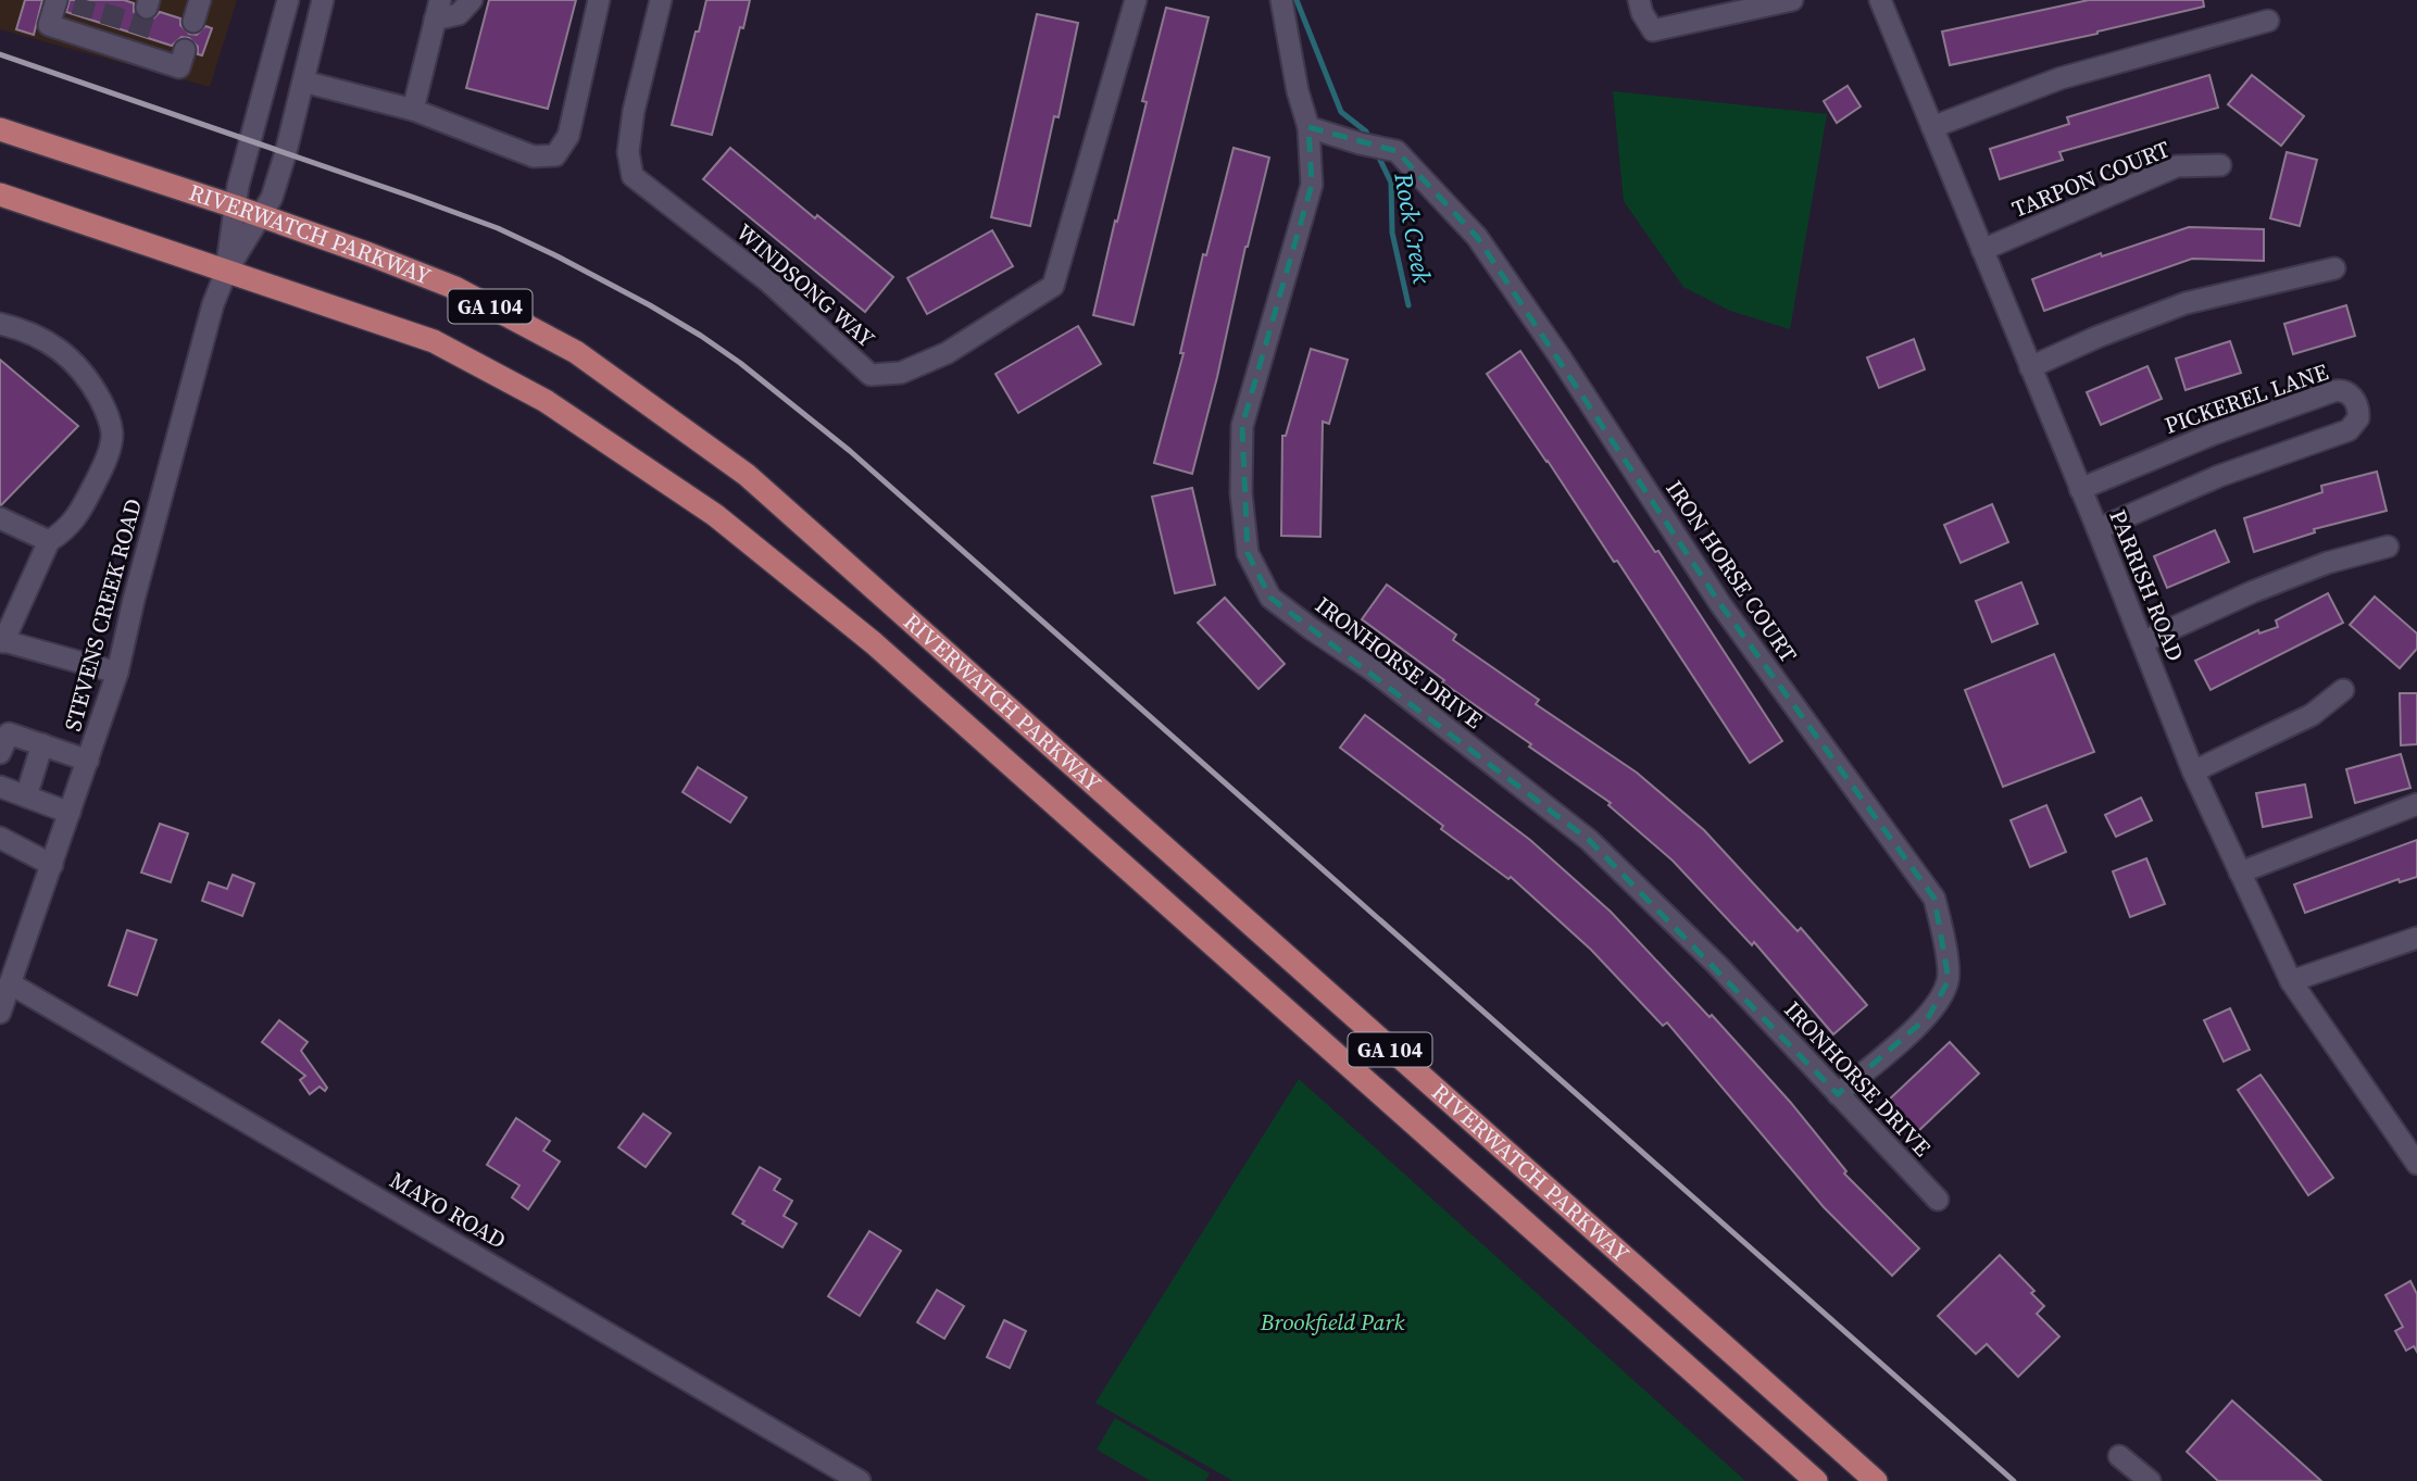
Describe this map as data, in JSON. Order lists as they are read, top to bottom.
{
  "streets": {
    "main road": ["RIVERWATCH PARKWAY", "GA 104"],
    "street": [
      "TARPON COURT",
      "WINDSONG WAY",
      "PICKEREL LANE",
      "IRON HORSE COURT",
      "PARRISH ROAD",
      "STEVENS CREEK ROAD",
      "IRONHORSE DRIVE",
      "MAYO ROAD"
    ]
  },
  "crossings": [
    ["TARPON COURT", "PARRISH ROAD"],
    ["RIVERWATCH PARKWAY", "STEVENS CREEK ROAD"],
    ["PICKEREL LANE", "PARRISH ROAD"],
    ["IRON HORSE COURT", "IRONHORSE DRIVE"],
    ["STEVENS CREEK ROAD", "MAYO ROAD"]
  ],
  "water": ["Rock Creek"],
  "parks": ["Brookfield Park"]
}
